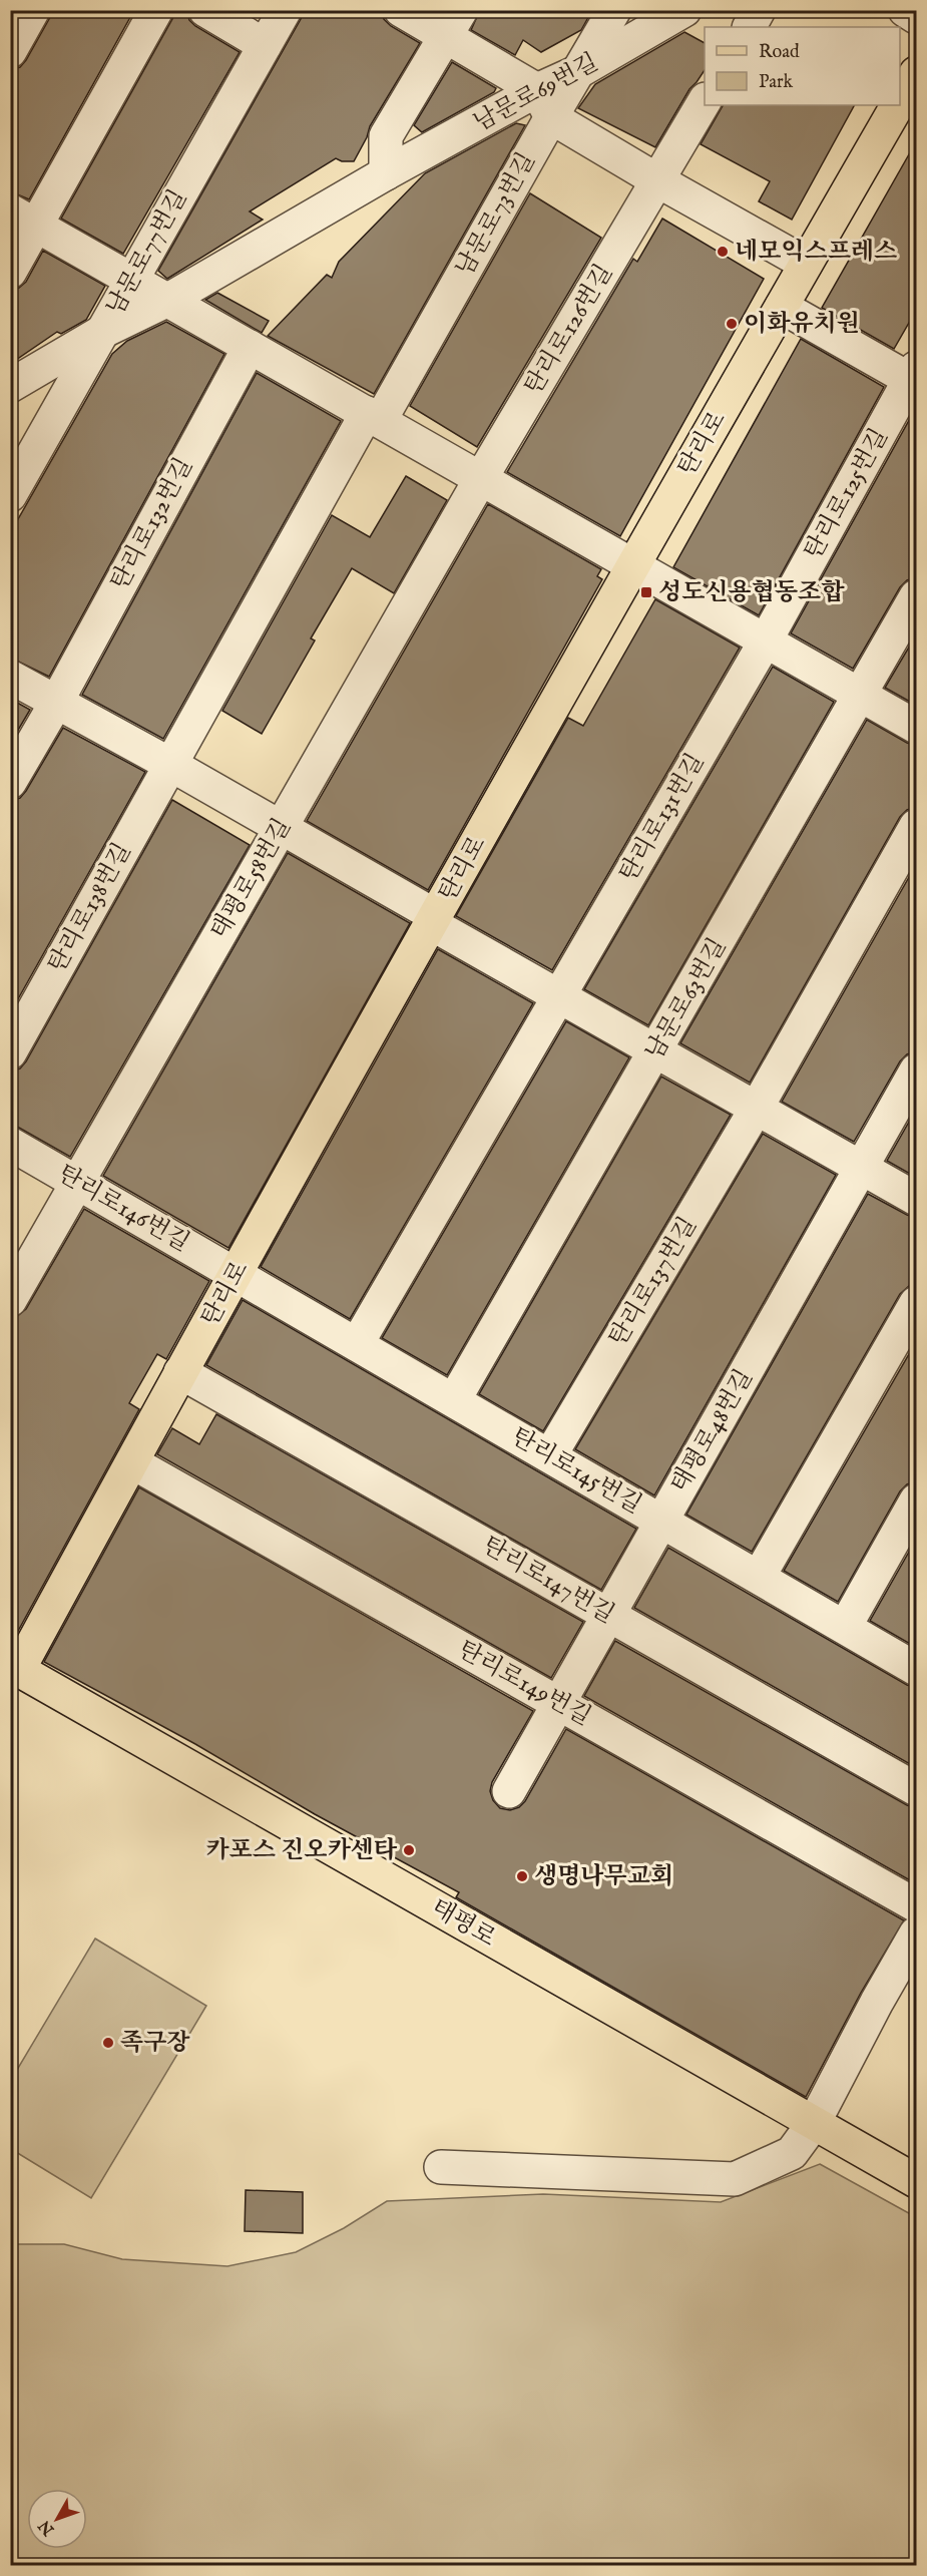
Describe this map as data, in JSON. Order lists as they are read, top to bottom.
{
  "streets": {
    "main road": ["탄리로", "태평로"],
    "street": [
      "남문로69번길",
      "남문로73번길",
      "남문로77번길",
      "탄리로126번길",
      "탄리로125번길",
      "탄리로132번길",
      "탄리로131번길",
      "태평로58번길",
      "탄리로138번길",
      "남문로63번길",
      "탄리로146번길",
      "탄리로137번길",
      "태평로48번길",
      "탄리로145번길",
      "탄리로147번길",
      "탄리로149번길"
    ]
  },
  "crossings": [
    ["남문로69번길", "남문로73번길"],
    ["남문로69번길", "남문로77번길"],
    ["탄리로126번길", "태평로58번길"],
    ["탄리로", "탄리로125번길"],
    ["탄리로", "탄리로146번길"],
    ["탄리로", "탄리로145번길"],
    ["탄리로", "탄리로147번길"],
    ["탄리로", "탄리로149번길"],
    ["탄리로", "태평로"],
    ["탄리로125번길", "탄리로131번길"],
    ["태평로58번길", "탄리로146번길"],
    ["남문로63번길", "탄리로145번길"],
    ["탄리로146번길", "탄리로145번길"],
    ["탄리로137번길", "탄리로145번길"],
    ["태평로48번길", "탄리로145번길"],
    ["태평로48번길", "탄리로147번길"],
    ["태평로48번길", "탄리로149번길"]
  ],
  "places": {
    "other": [
      "네모익스프레스",
      "이화유치원",
      "카포스 진오카센타",
      "생명나무교회",
      "족구장"
    ],
    "transit": ["성도신용협동조합"]
  },
  "legend": ["Road", "Park"],
  "north": "bottom left"
}
